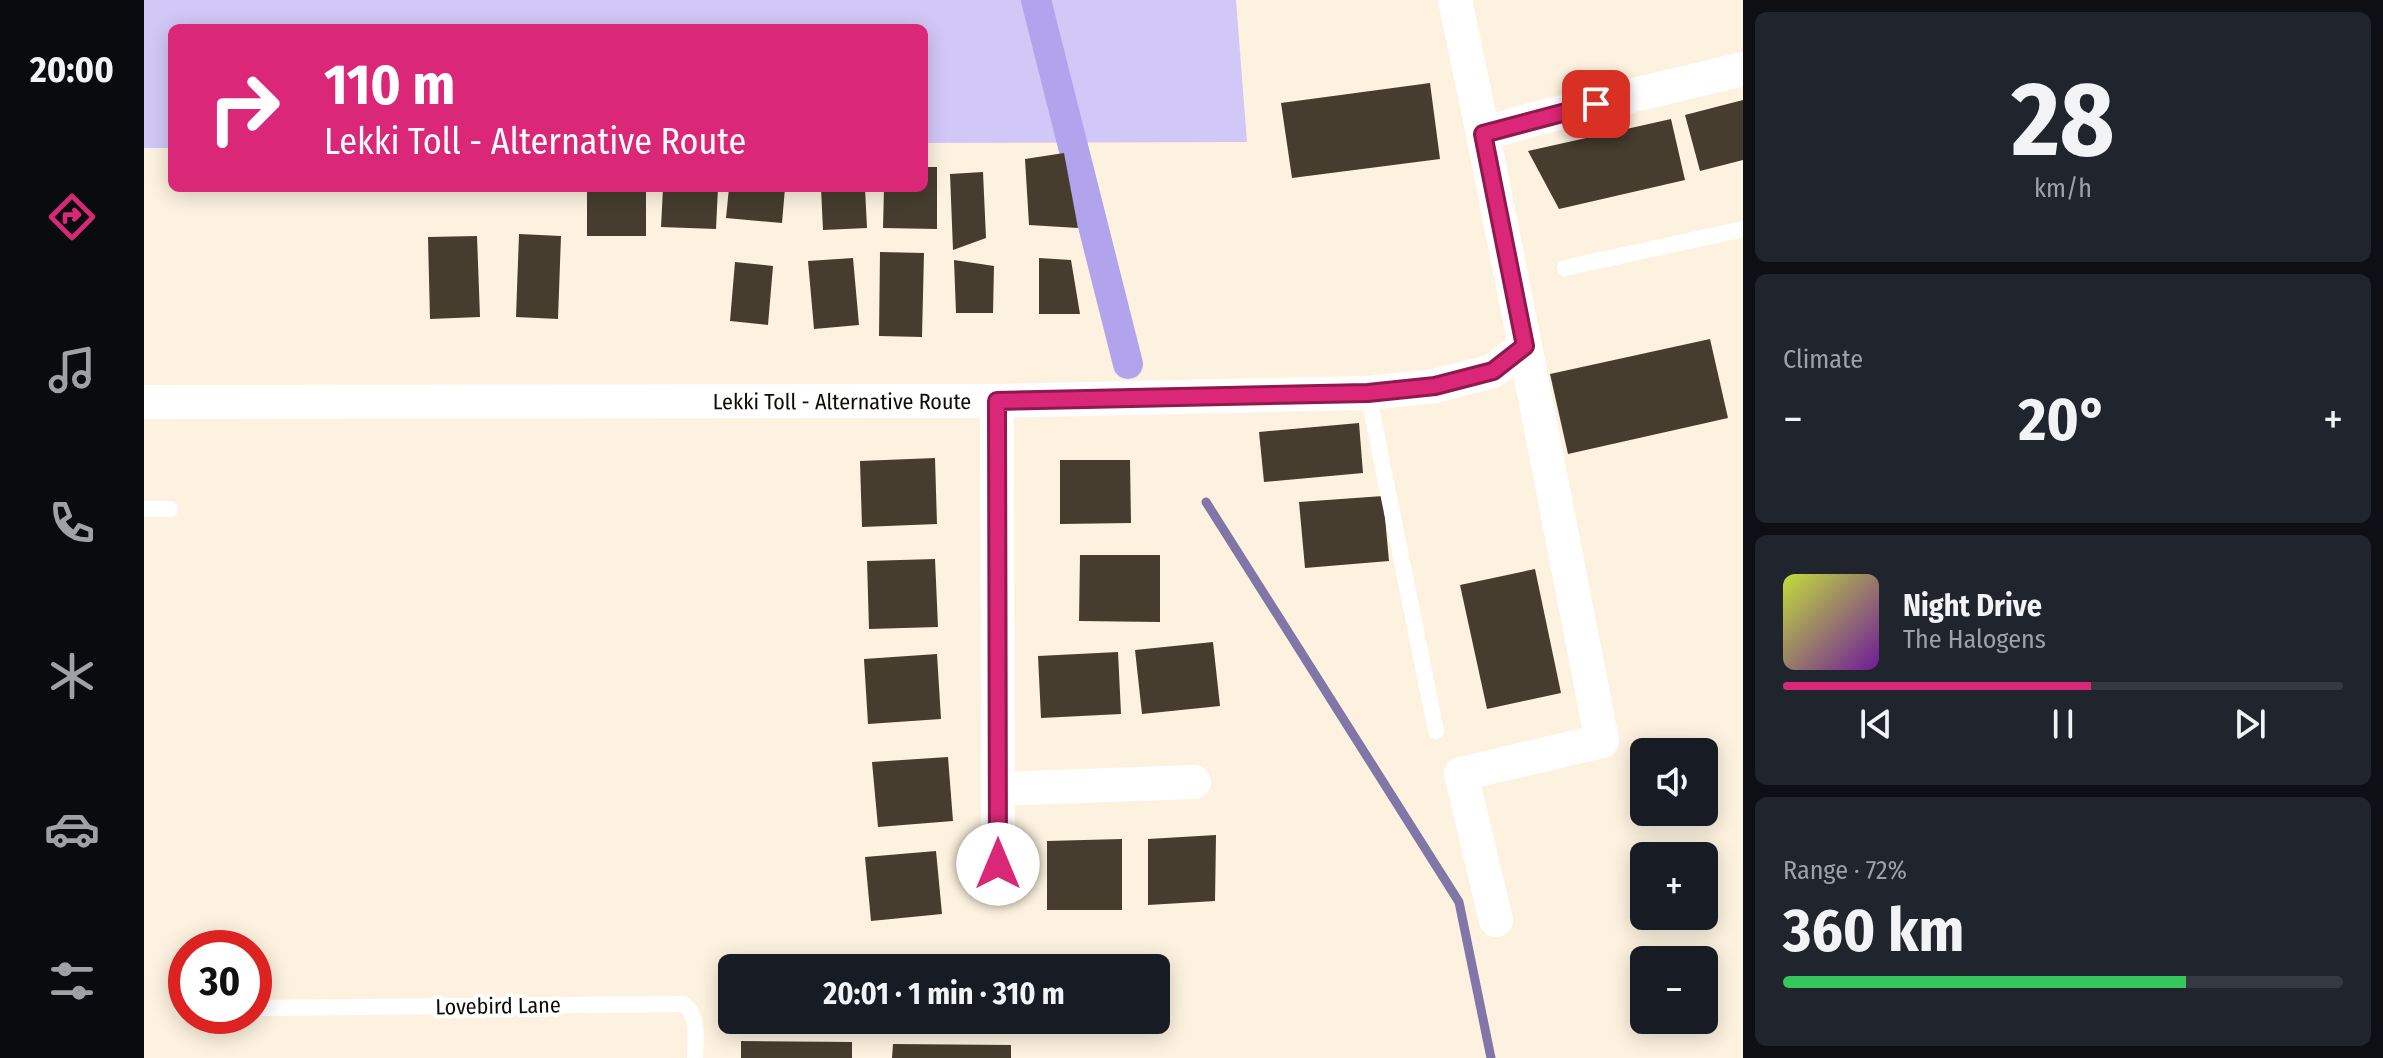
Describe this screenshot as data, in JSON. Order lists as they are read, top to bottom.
{
  "streets": {
    "street": ["Lekki Toll - Alternative Route"],
    "lane": ["Lovebird Lane"]
  },
  "page": {
    "tabs": "20:00",
    "tile": [
      ["28", "km/h"],
      "Climate",
      ["Range · 72%", "360 km"]
    ],
    "turn": ["110 m", "Lekki Toll - Alternative Route"],
    "heat": ["−", "20°", "+"],
    "song": ["Night Drive", "The Halogens"],
    "map_buttons": ["+", "−"],
    "limit": "30",
    "trip": "20:01 · 1 min · 310 m"
  }
}
